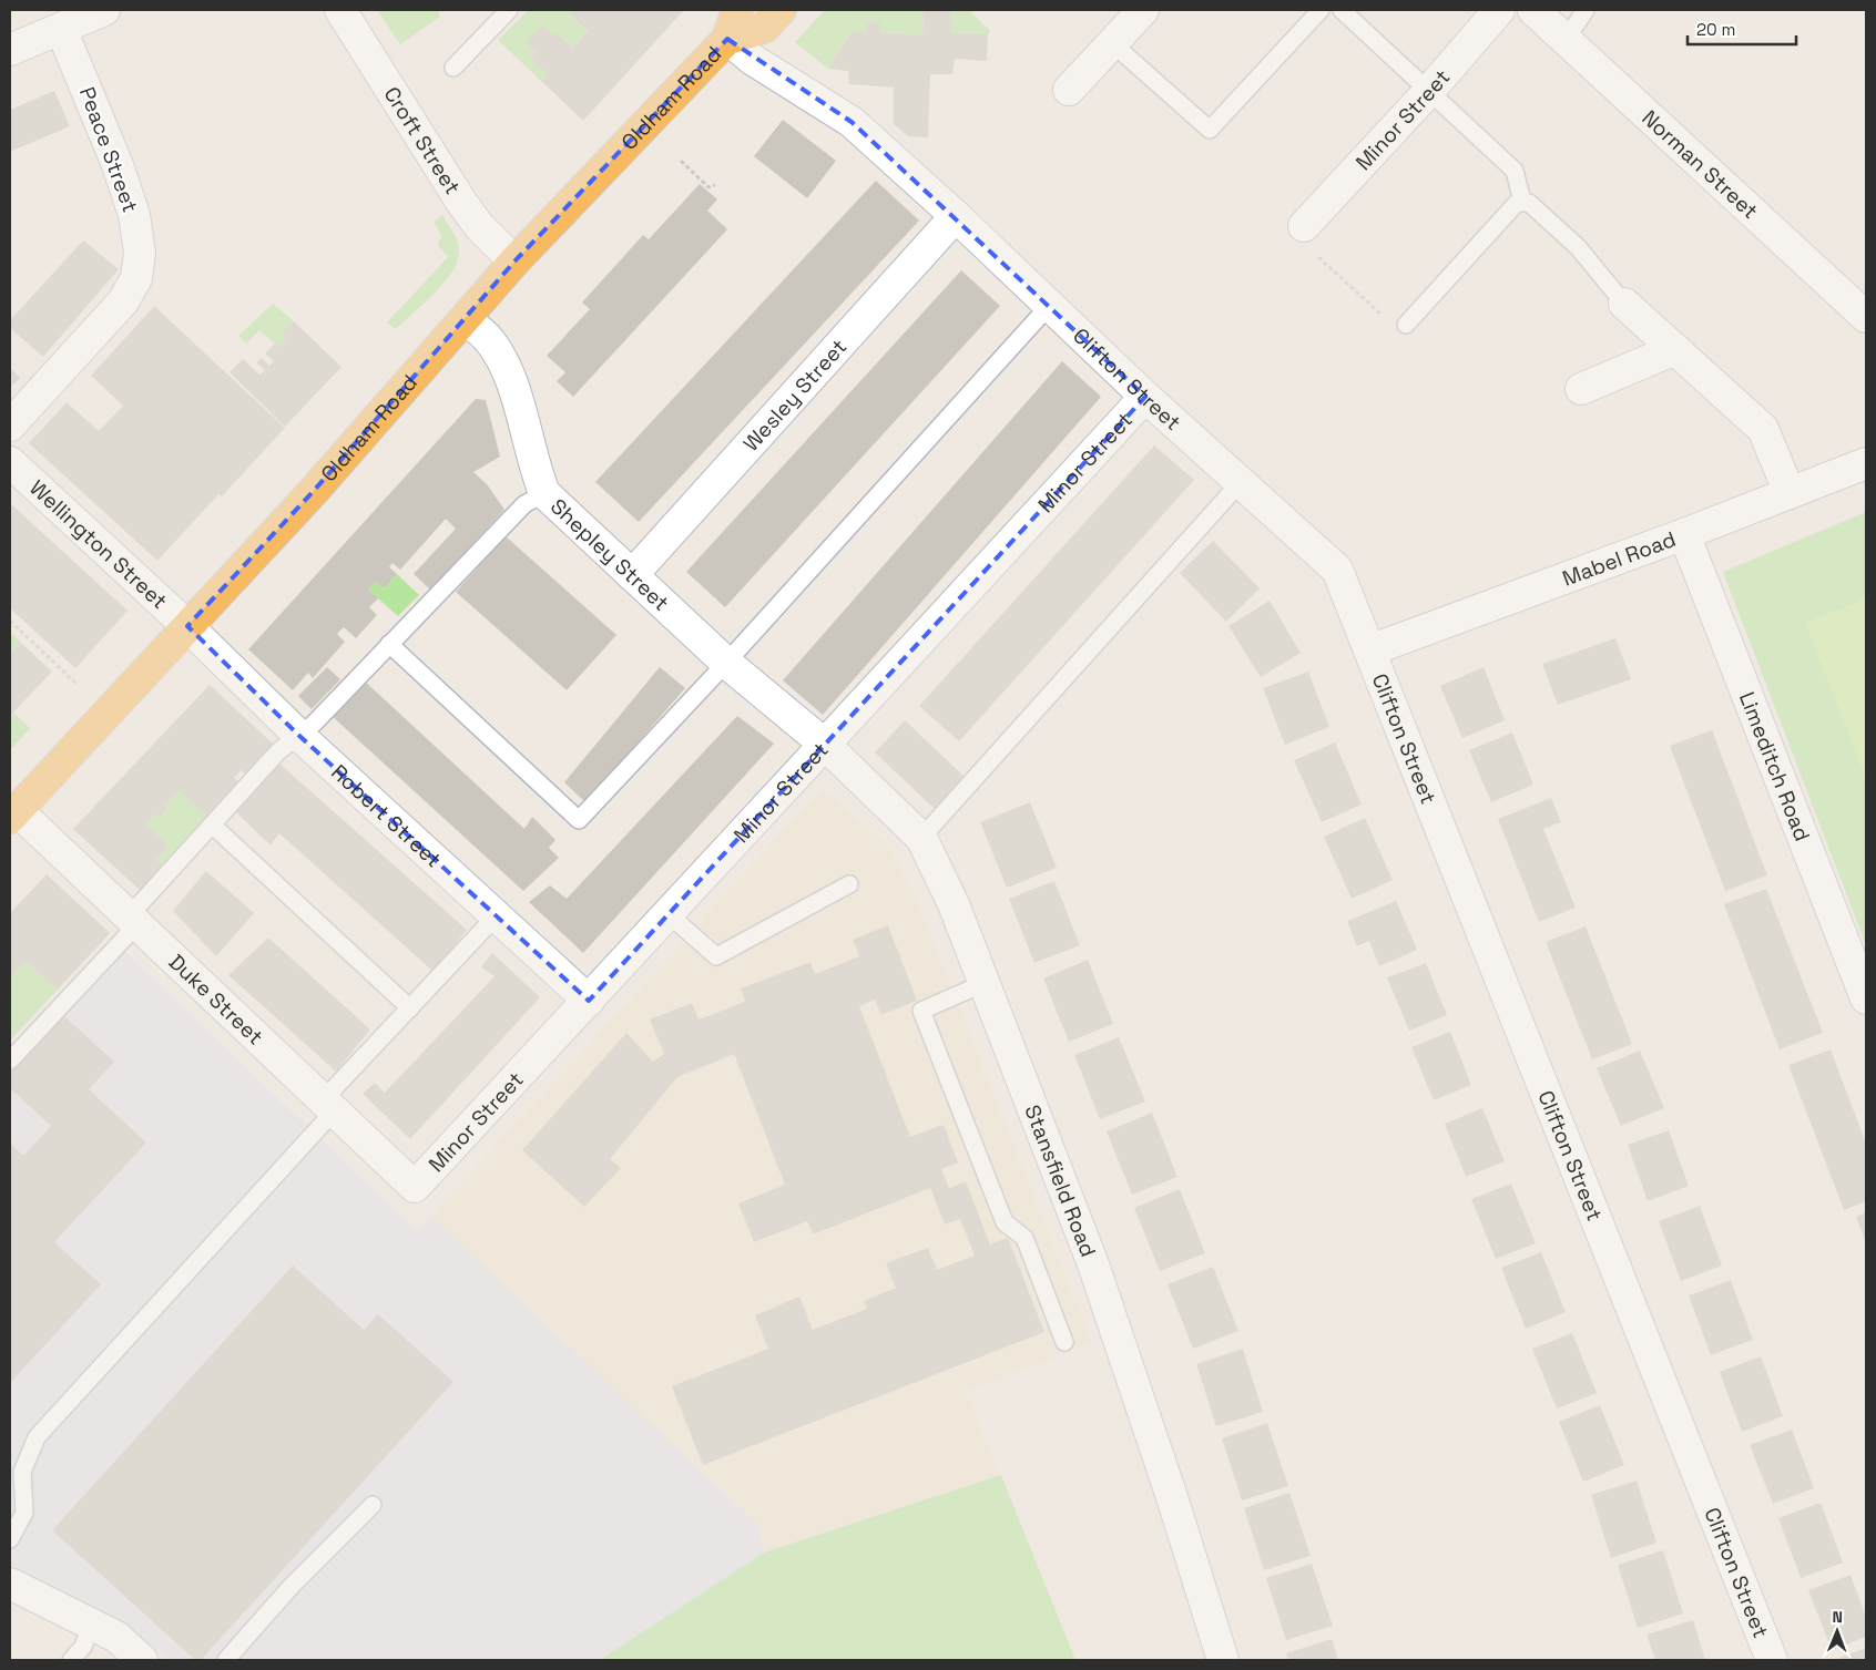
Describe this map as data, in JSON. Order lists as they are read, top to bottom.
{
  "streets": {
    "highway": ["Oldham Road"],
    "street": [
      "Minor Street",
      "Croft Street",
      "Peace Street",
      "Norman Street",
      "Clifton Street",
      "Wesley Street",
      "Wellington Street",
      "Shepley Street",
      "Mabel Road",
      "Limeditch Road",
      "Robert Street",
      "Duke Street",
      "Stansfield Road"
    ]
  },
  "crossings": [
    ["Oldham Road", "Croft Street"],
    ["Oldham Road", "Clifton Street"],
    ["Oldham Road", "Wellington Street"],
    ["Oldham Road", "Shepley Street"],
    ["Oldham Road", "Robert Street"],
    ["Oldham Road", "Duke Street"],
    ["Minor Street", "Clifton Street"],
    ["Minor Street", "Shepley Street"],
    ["Minor Street", "Robert Street"],
    ["Minor Street", "Duke Street"],
    ["Minor Street", "Stansfield Road"],
    ["Clifton Street", "Wesley Street"],
    ["Clifton Street", "Mabel Road"],
    ["Wesley Street", "Shepley Street"],
    ["Wellington Street", "Robert Street"],
    ["Shepley Street", "Stansfield Road"],
    ["Mabel Road", "Limeditch Road"]
  ],
  "scale_bar": "20 m",
  "north": "top"
}
